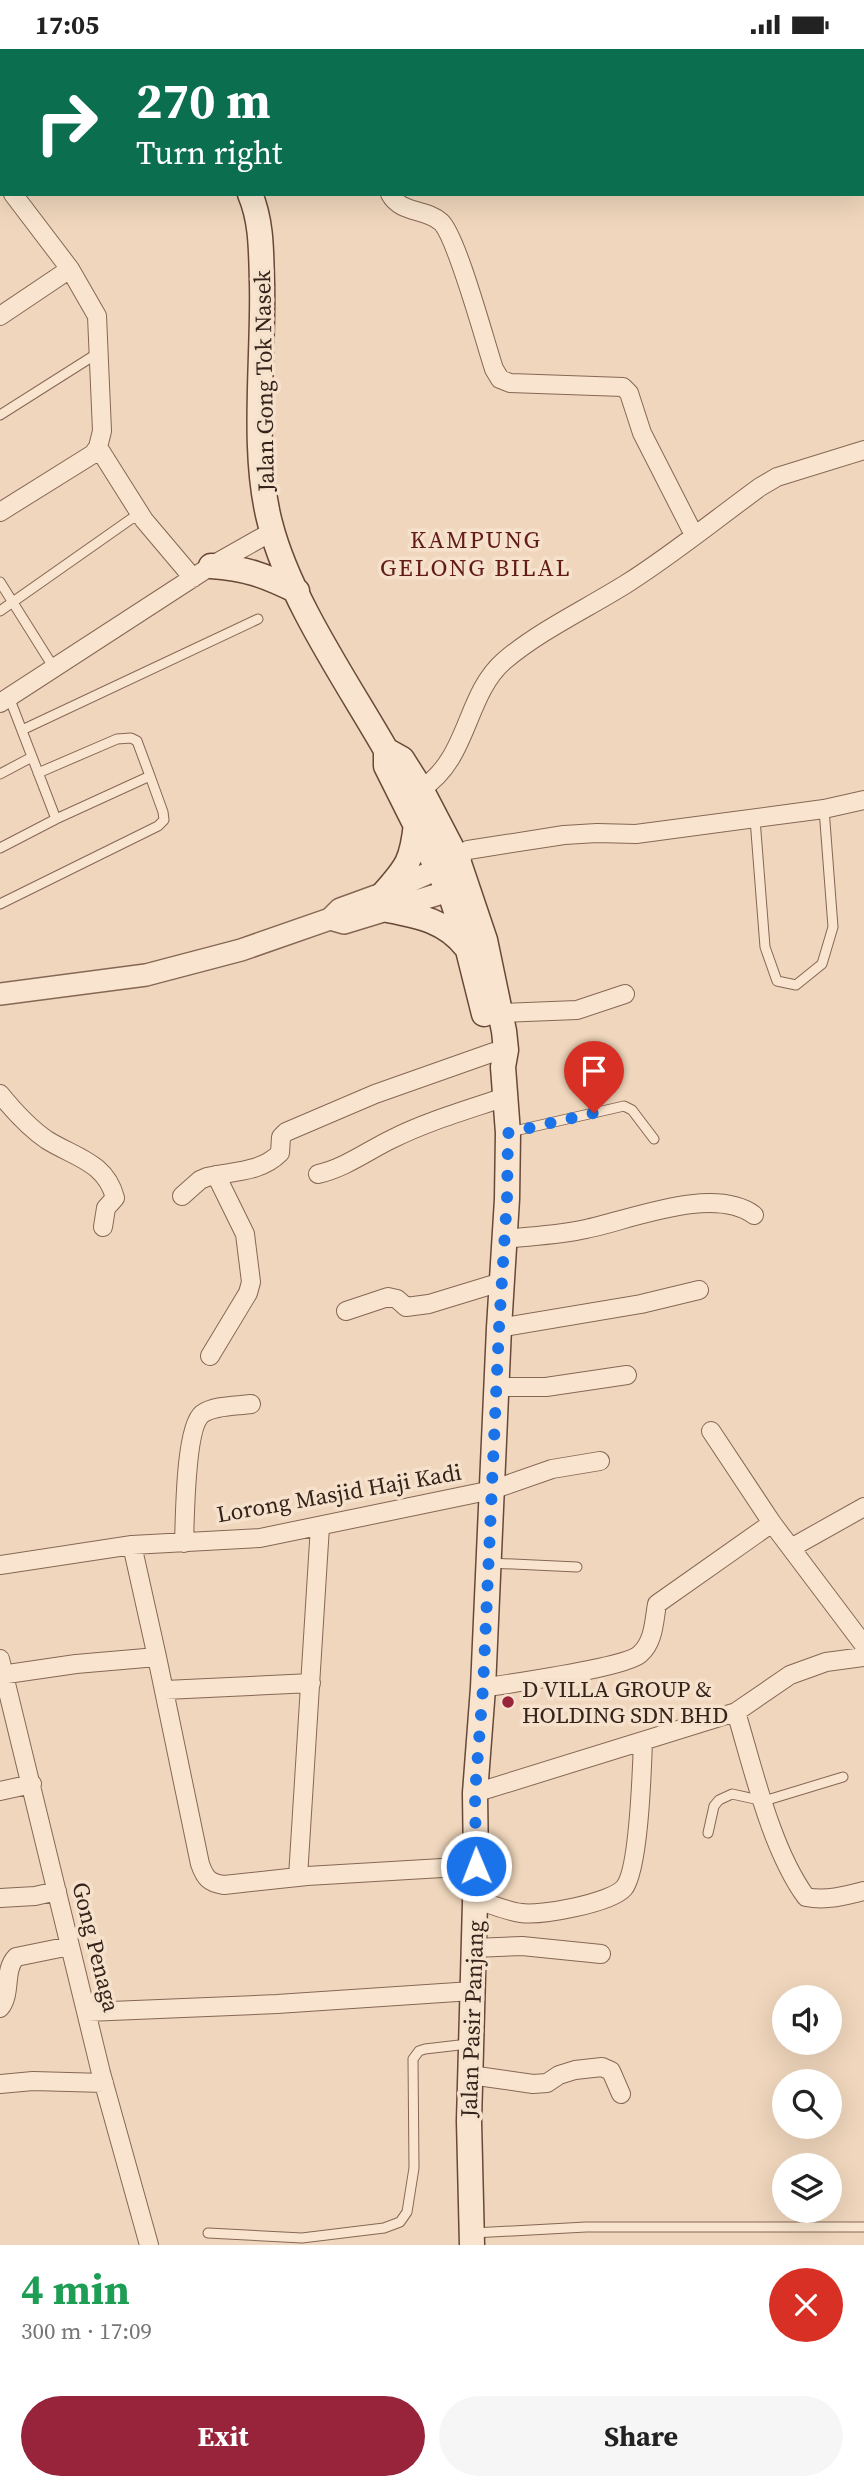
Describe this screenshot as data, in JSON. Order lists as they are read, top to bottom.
{
  "streets": {
    "main road": ["Jalan Gong Tok Nasek", "Jalan Pasir Panjang"],
    "street": ["Lorong Masjid Haji Kadi", "Gong Penaga"]
  },
  "crossings": [
    ["Jalan Gong Tok Nasek", "Jalan Pasir Panjang"],
    ["Lorong Masjid Haji Kadi", "Jalan Pasir Panjang"]
  ],
  "districts": ["KAMPUNG GELONG BILAL"],
  "places": ["D VILLA GROUP & HOLDING SDN BHD"],
  "page": {
    "status": "17:05",
    "turn": ["270 m", "Turn right"],
    "heading": ["4 min", "300 m · 17:09"],
    "buttons": ["Exit", "Share"]
  }
}
